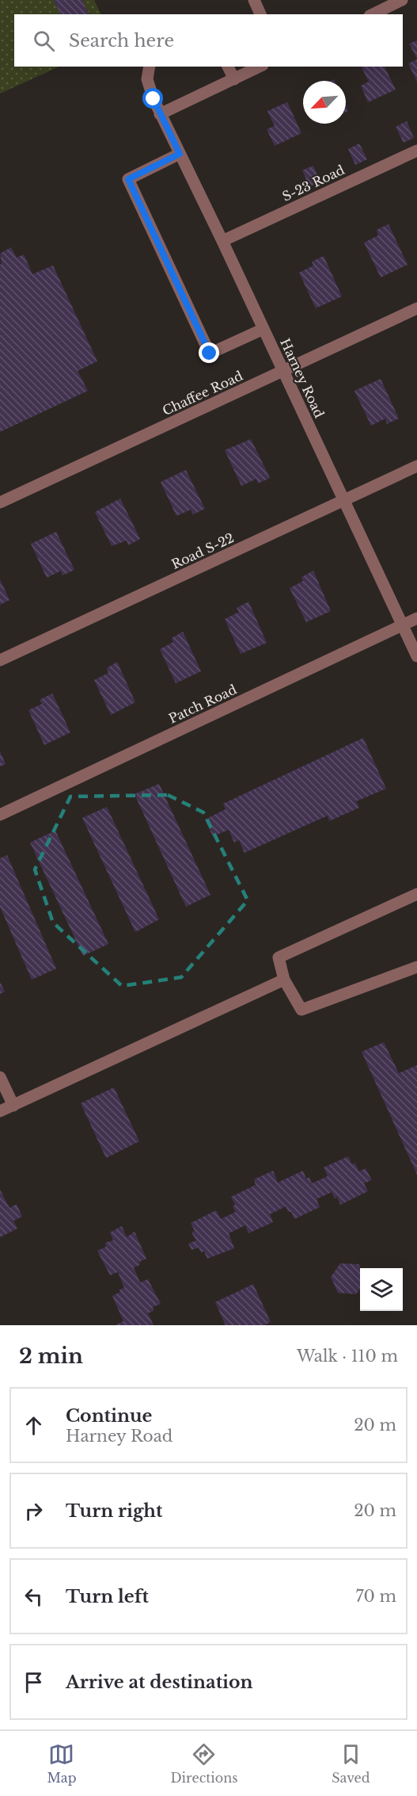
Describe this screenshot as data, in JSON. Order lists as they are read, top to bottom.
{
  "streets": {
    "street": [
      "S-23 Road",
      "Harney Road",
      "Chaffee Road",
      "Road S-22",
      "Patch Road"
    ]
  },
  "crossings": [
    ["S-23 Road", "Harney Road"],
    ["Harney Road", "Chaffee Road"],
    ["Harney Road", "Road S-22"],
    ["Harney Road", "Patch Road"]
  ],
  "north": "bottom left",
  "page": {
    "search": "Search here",
    "heading": ["2 min", "Walk · 110 m"],
    "list": [
      ["Continue", "Harney Road", "20 m"],
      ["Turn right", "20 m"],
      ["Turn left", "70 m"],
      "Arrive at destination"
    ],
    "nav": ["Map", "Directions", "Saved"]
  }
}
